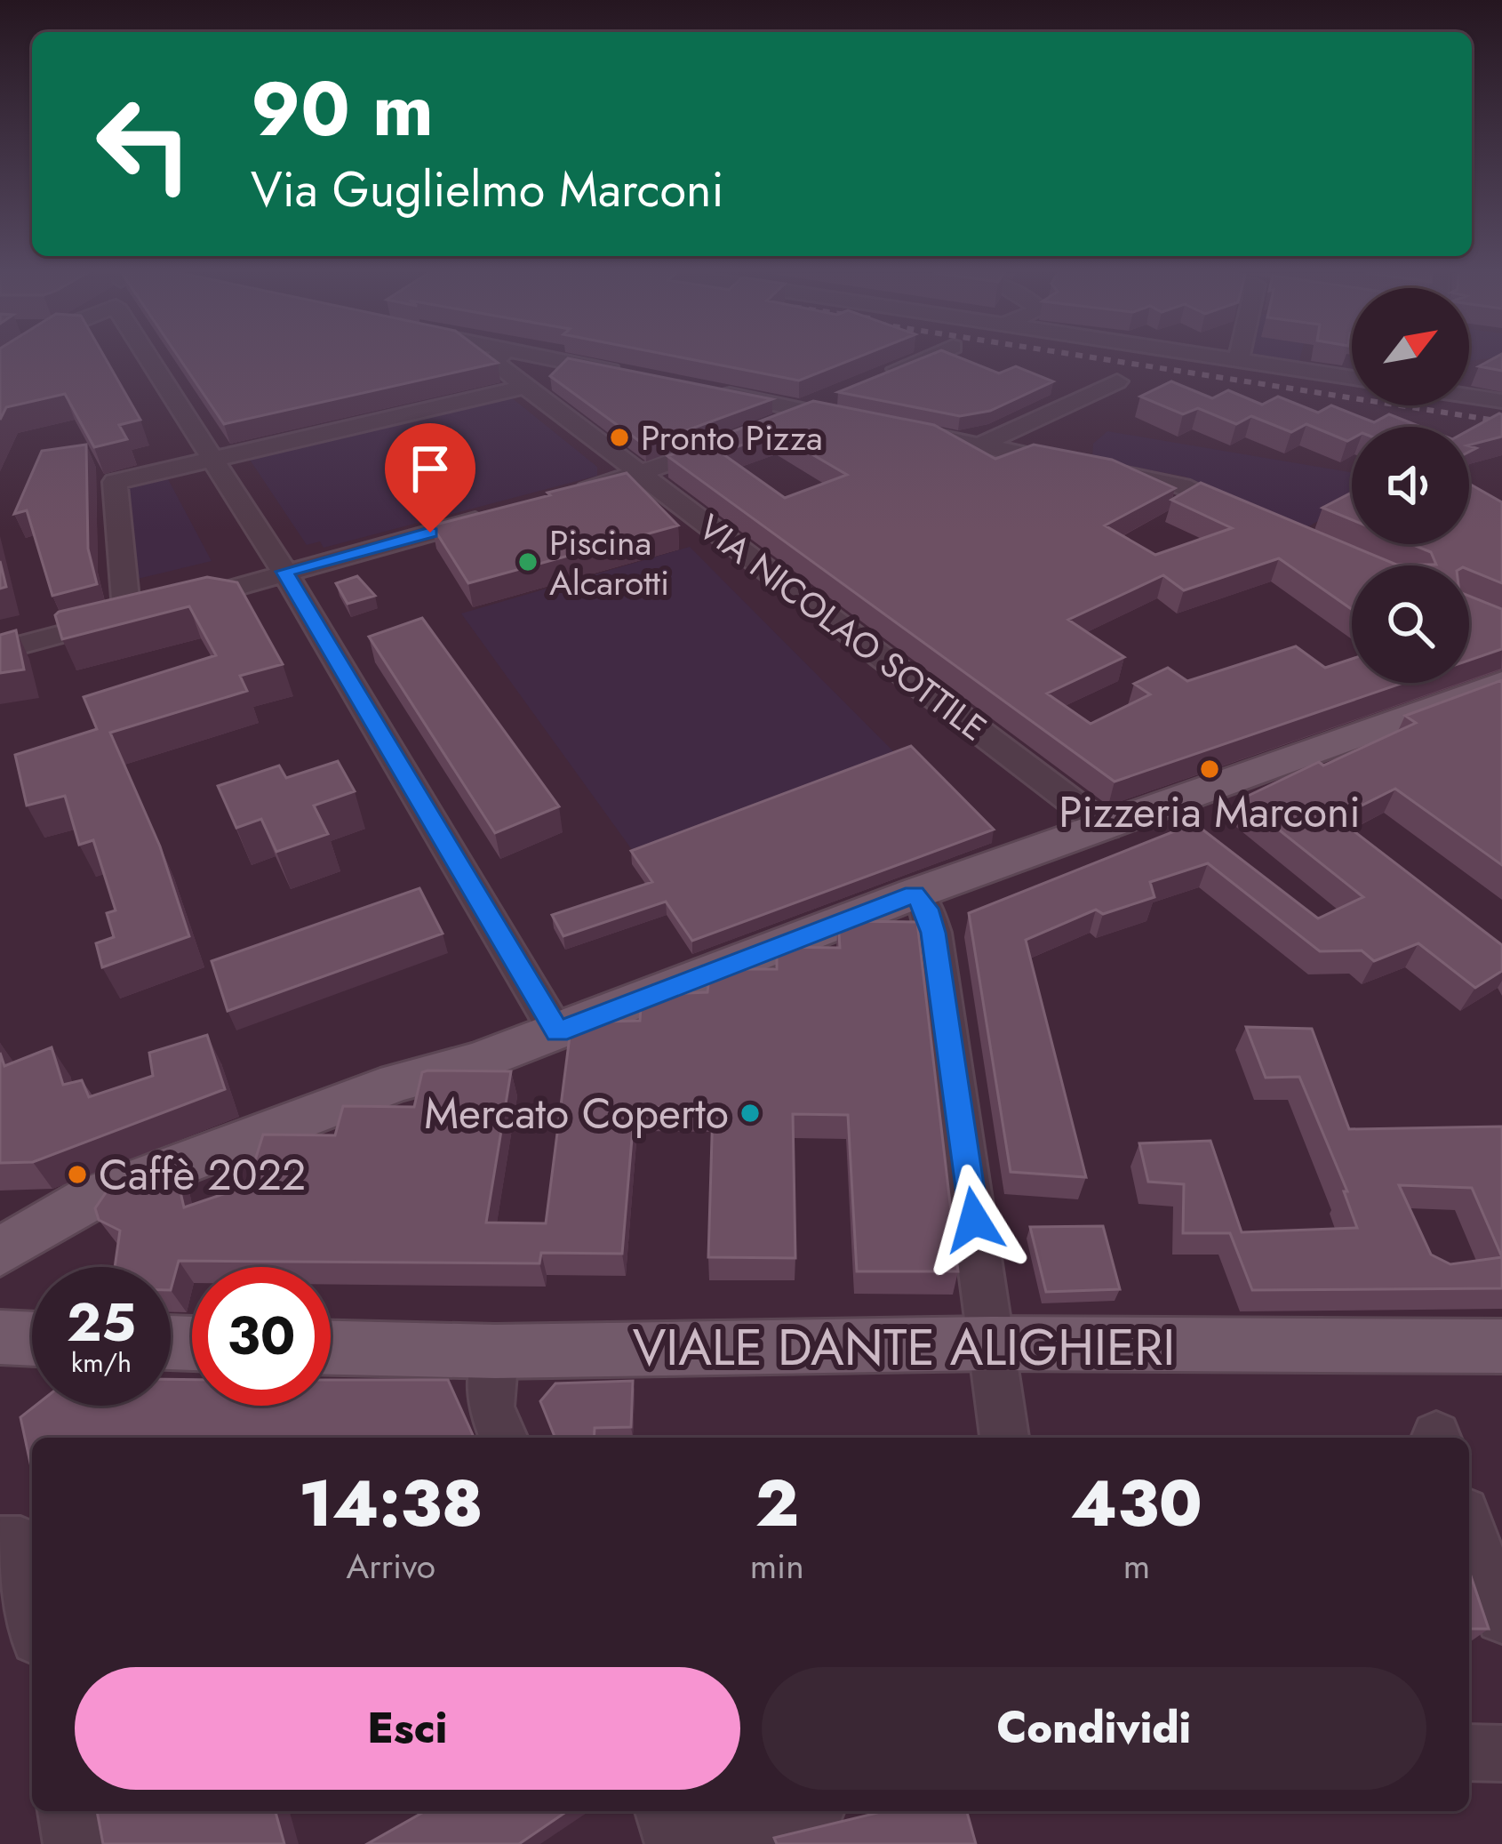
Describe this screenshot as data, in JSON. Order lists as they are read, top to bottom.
{
  "streets": {
    "main road": ["VIALE DANTE ALIGHIERI"],
    "street": ["VIA NICOLAO SOTTILE"]
  },
  "places": [
    "Pronto Pizza",
    "Piscina Alcarotti",
    "Pizzeria Marconi",
    "Mercato Coperto",
    "Caffè 2022"
  ],
  "north": "top right",
  "page": {
    "turn": ["90 m", "Via Guglielmo Marconi"],
    "speed": "25 km/h",
    "limit": "30",
    "eta": [
      "14:38",
      "Arrivo",
      "2",
      "min",
      "430",
      "m"
    ],
    "buttons": ["Esci", "Condividi"]
  }
}
